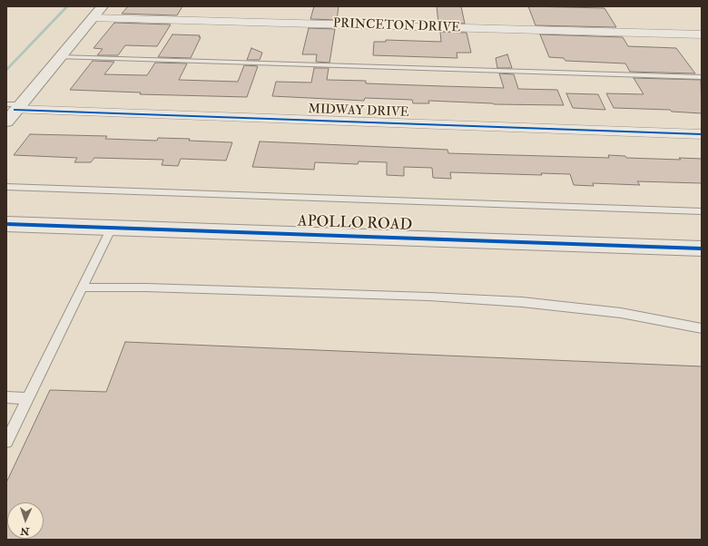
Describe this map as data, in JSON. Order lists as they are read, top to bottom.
{
  "streets": {
    "street": ["PRINCETON DRIVE", "MIDWAY DRIVE", "APOLLO ROAD"]
  },
  "north": "bottom"
}
